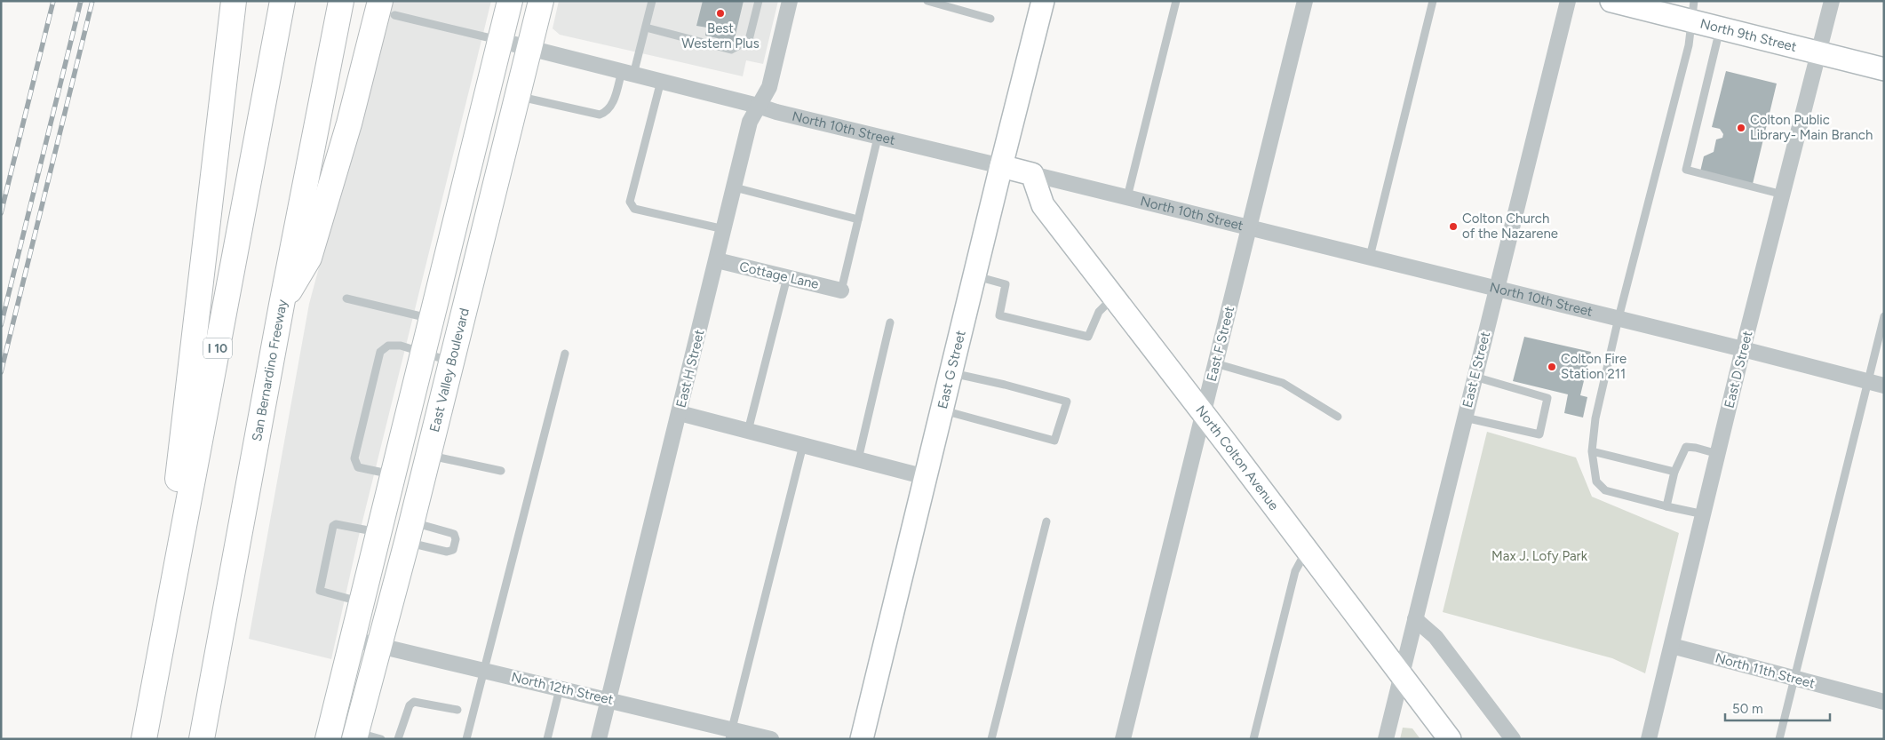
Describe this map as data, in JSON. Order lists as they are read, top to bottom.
{
  "streets": {
    "main road": ["I 10", "San Bernardino Freeway", "East Valley Boulevard"],
    "street": [
      "North 9th Street",
      "North 10th Street",
      "Cottage Lane",
      "East F Street",
      "East H Street",
      "East G Street",
      "East E Street",
      "East D Street",
      "North Colton Avenue",
      "North 11th Street",
      "North 12th Street"
    ]
  },
  "crossings": [
    ["North 9th Street", "East D Street"],
    ["North 10th Street", "East F Street"],
    ["North 10th Street", "East H Street"],
    ["North 10th Street", "East G Street"],
    ["North 10th Street", "East E Street"],
    ["North 10th Street", "East D Street"],
    ["North 10th Street", "East Valley Boulevard"],
    ["North 10th Street", "North Colton Avenue"],
    ["Cottage Lane", "East H Street"],
    ["East F Street", "North Colton Avenue"],
    ["East H Street", "North 12th Street"],
    ["East E Street", "North Colton Avenue"],
    ["East D Street", "North 11th Street"],
    ["East Valley Boulevard", "North 12th Street"]
  ],
  "parks": ["Max J. Lofy Park"],
  "places": [
    "Best Western Plus",
    "Colton Public Library- Main Branch",
    "Colton Church of the Nazarene",
    "Colton Fire Station 211"
  ],
  "scale_bar": "50 m"
}
